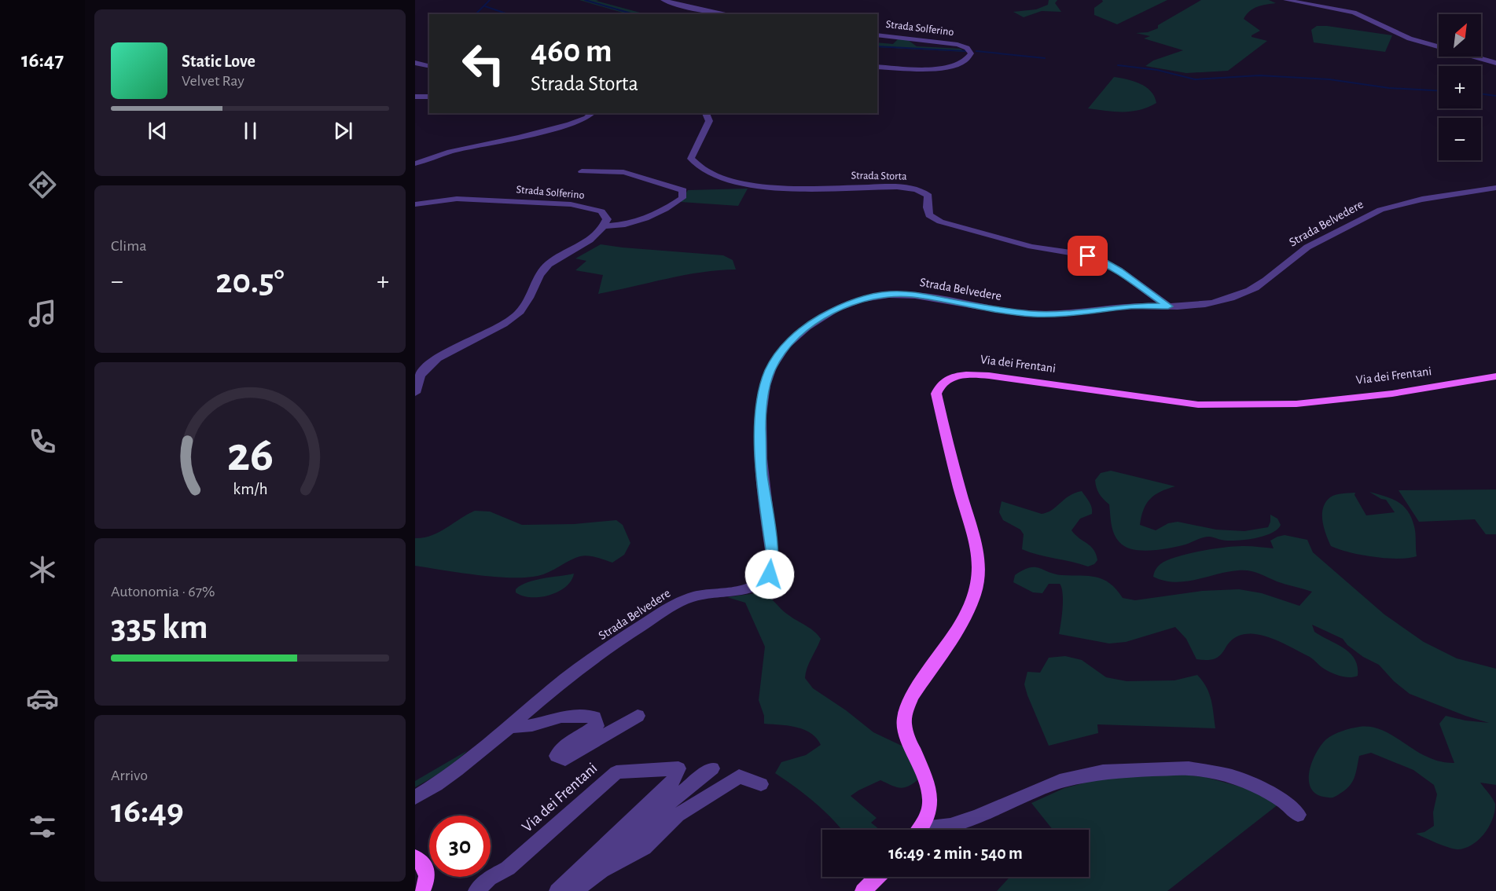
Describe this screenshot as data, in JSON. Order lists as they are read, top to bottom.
{
  "streets": {
    "main road": ["Via dei Frentani"],
    "street": ["Strada Solferino", "Strada Storta", "Strada Belvedere"]
  },
  "crossings": [
    ["Strada Storta", "Strada Belvedere"]
  ],
  "north": "top right",
  "page": {
    "tabs": "16:47",
    "map_buttons": ["+", "−"],
    "turn": ["460 m", "Strada Storta"],
    "song": ["Static Love", "Velvet Ray"],
    "tile": [
      "Clima",
      ["Autonomia · 67%", "335 km"],
      ["Arrivo", "16:49"]
    ],
    "heat": ["−", "20.5°", "+"],
    "limit": "30",
    "trip": "16:49 · 2 min · 540 m",
    "gauge": ["26", "km/h"]
  }
}
